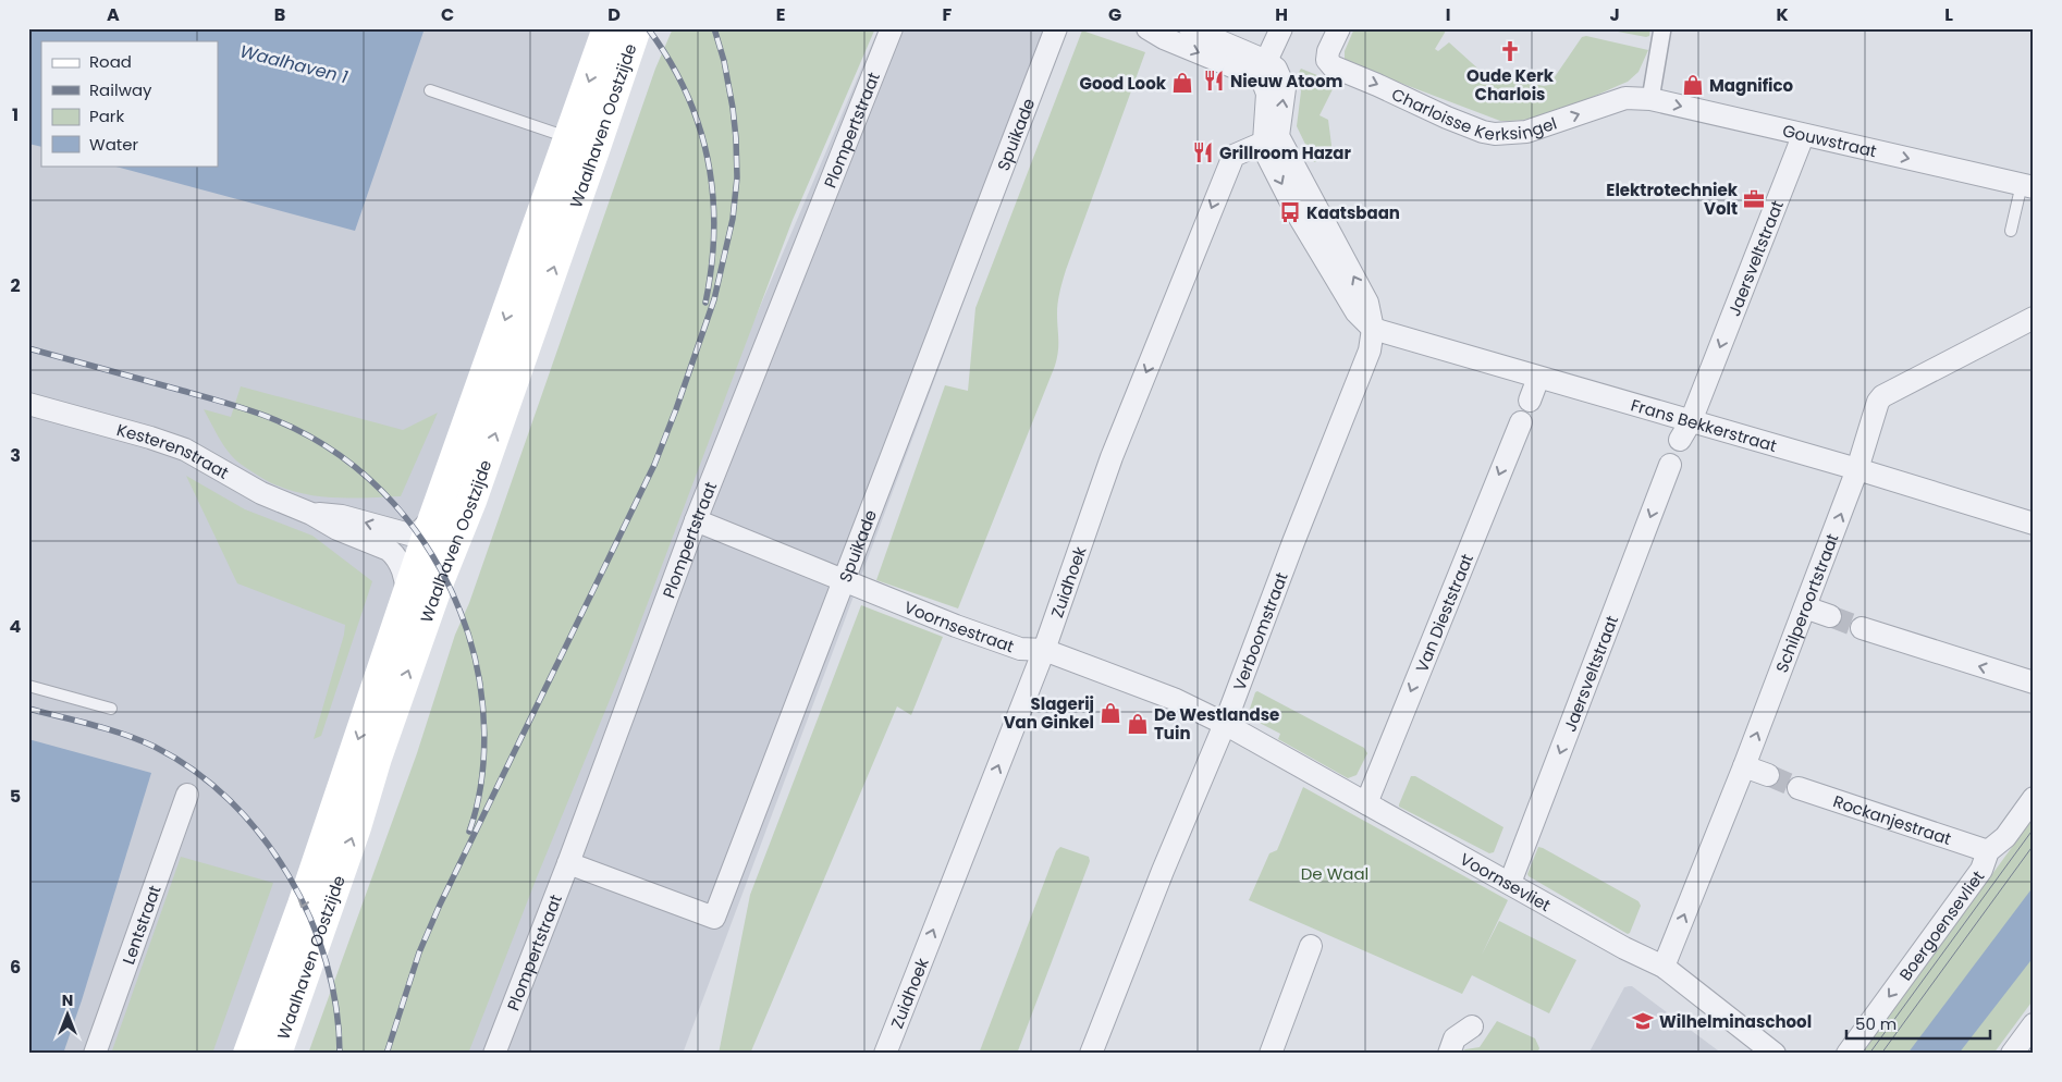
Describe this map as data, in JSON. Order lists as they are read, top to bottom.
{
  "streets": {
    "main road": ["Waalhaven Oostzijde"],
    "street": [
      "Charloisse Kerksingel",
      "Plompertstraat",
      "Spuikade",
      "Gouwstraat",
      "Jaersveltstraat",
      "Frans Bekkerstraat",
      "Kesterenstraat",
      "Zuidhoek",
      "Schilperoortstraat",
      "Van Dieststraat",
      "Voornsestraat",
      "Verboomstraat",
      "Rockanjestraat",
      "Voornsevliet",
      "Lentstraat",
      "Boergoensevliet"
    ]
  },
  "crossings": [
    ["Charloisse Kerksingel", "Gouwstraat"],
    ["Waalhaven Oostzijde", "Kesterenstraat"],
    ["Plompertstraat", "Spuikade"],
    ["Plompertstraat", "Voornsestraat"],
    ["Spuikade", "Voornsestraat"],
    ["Gouwstraat", "Jaersveltstraat"],
    ["Jaersveltstraat", "Frans Bekkerstraat"],
    ["Jaersveltstraat", "Voornsevliet"],
    ["Frans Bekkerstraat", "Schilperoortstraat"],
    ["Frans Bekkerstraat", "Verboomstraat"],
    ["Zuidhoek", "Voornsestraat"],
    ["Schilperoortstraat", "Voornsevliet"],
    ["Van Dieststraat", "Voornsevliet"],
    ["Voornsestraat", "Verboomstraat"],
    ["Voornsestraat", "Voornsevliet"],
    ["Verboomstraat", "Voornsevliet"],
    ["Rockanjestraat", "Boergoensevliet"]
  ],
  "one_way": [
    "Gouwstraat",
    "Jaersveltstraat",
    "Schilperoortstraat",
    "Van Dieststraat",
    "Boergoensevliet"
  ],
  "water": ["Waalhaven 1"],
  "parks": ["De Waal"],
  "places": {
    "church": ["Oude Kerk Charlois"],
    "restaurant": ["Nieuw Atoom", "Grillroom Hazar"],
    "shop": [
      "Good Look",
      "Magnifico",
      "Slagerij Van Ginkel",
      "De Westlandse Tuin"
    ],
    "office": ["Elektrotechniek Volt"],
    "bus stop": ["Kaatsbaan"],
    "school or university": ["Wilhelminaschool"]
  },
  "legend": [
    "Road",
    "Railway",
    "Park",
    "Water"
  ],
  "scale_bar": "50 m",
  "north": "top",
  "grid": {
    "columns": [
      "A",
      "B",
      "C",
      "D",
      "E",
      "F",
      "G",
      "H",
      "I",
      "J",
      "K",
      "L"
    ],
    "rows": [
      "1",
      "2",
      "3",
      "4",
      "5",
      "6"
    ]
  }
}
